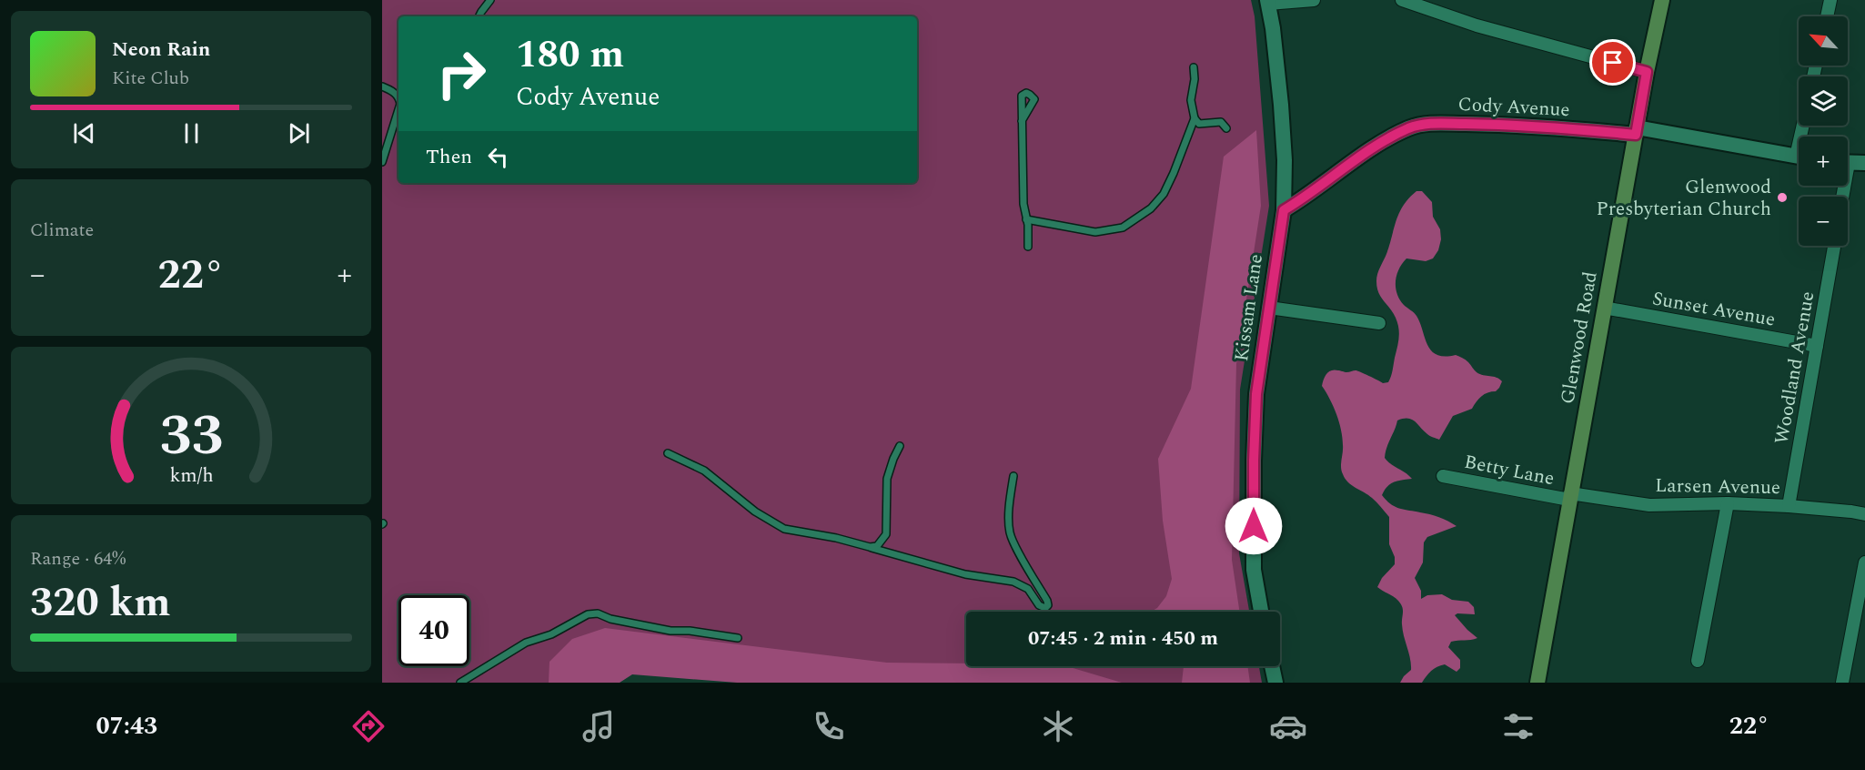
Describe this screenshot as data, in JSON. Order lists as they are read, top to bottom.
{
  "streets": {
    "main road": ["Glenwood Road"],
    "street": [
      "Cody Avenue",
      "Kissam Lane",
      "Sunset Avenue",
      "Woodland Avenue",
      "Betty Lane",
      "Larsen Avenue"
    ]
  },
  "crossings": [
    ["Cody Avenue", "Kissam Lane"],
    ["Cody Avenue", "Glenwood Road"],
    ["Sunset Avenue", "Glenwood Road"],
    ["Sunset Avenue", "Woodland Avenue"],
    ["Glenwood Road", "Betty Lane"],
    ["Glenwood Road", "Larsen Avenue"],
    ["Woodland Avenue", "Larsen Avenue"],
    ["Betty Lane", "Larsen Avenue"]
  ],
  "places": ["Glenwood Presbyterian Church"],
  "north": "top left",
  "page": {
    "map_buttons": ["+", "−"],
    "turn": ["180 m", "Cody Avenue"],
    "song": ["Neon Rain", "Kite Club"],
    "then": "Then",
    "tile": [
      "Climate",
      ["Range · 64%", "320 km"]
    ],
    "heat": ["−", "22°", "+"],
    "limit": "40",
    "trip": "07:45 · 2 min · 450 m",
    "tabs": ["07:43", "22°"],
    "gauge": ["33", "km/h"]
  }
}
